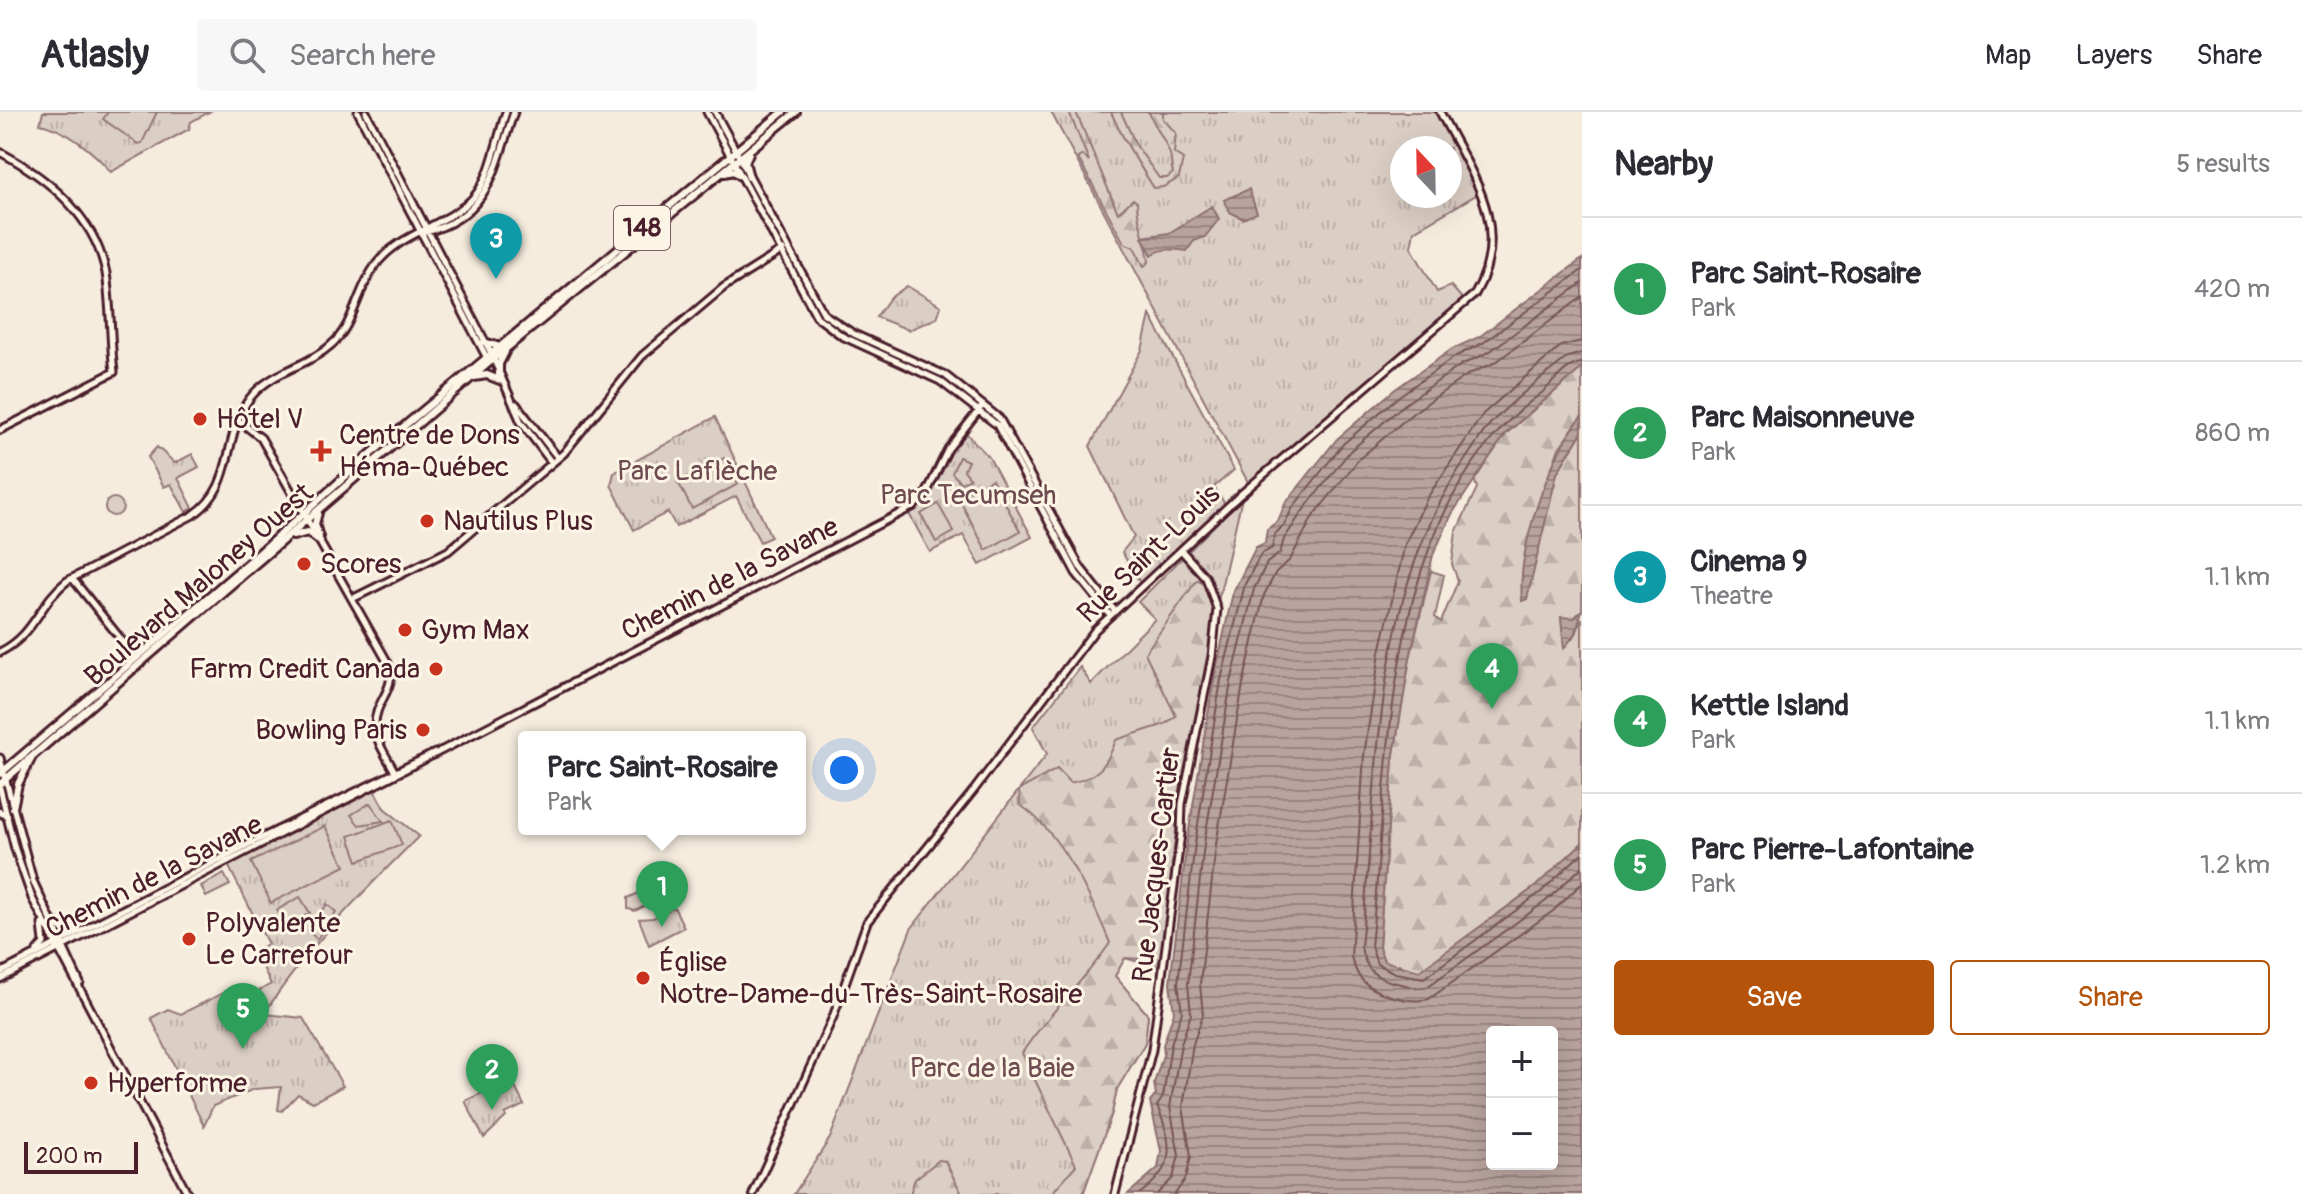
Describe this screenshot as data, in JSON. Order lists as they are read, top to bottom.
{
  "streets": {
    "main road": ["148", "Boulevard Maloney Ouest"],
    "street": ["Rue Saint-Louis", "Chemin de la Savane", "Rue Jacques-Cartier"]
  },
  "crossings": [
    ["Rue Saint-Louis", "Rue Jacques-Cartier"]
  ],
  "parks": ["Parc Laflèche", "Parc Tecumseh", "Parc de la Baie"],
  "places": {
    "other": [
      "Hôtel V",
      "Nautilus Plus",
      "Scores",
      "Gym Max",
      "Farm Credit Canada",
      "Bowling Paris",
      "Polyvalente Le Carrefour",
      "Église Notre-Dame-du-Très-Saint-Rosaire",
      "Hyperforme"
    ],
    "health": ["Centre de Dons Héma-Québec"]
  },
  "scale_bar": "200 m",
  "north": "top",
  "page": {
    "header": "Atlasly",
    "search": "Search here",
    "nav": ["Map", "Layers", "Share"],
    "heading": ["Nearby", "5 results"],
    "pins": [
      "3",
      "4",
      "1",
      "5",
      "2"
    ],
    "list": [
      {
        "mark": "1",
        "name": "Parc Saint-Rosaire",
        "note": "Park",
        "value": "420 m"
      },
      {
        "mark": "2",
        "name": "Parc Maisonneuve",
        "note": "Park",
        "value": "860 m"
      },
      {
        "mark": "3",
        "name": "Cinema 9",
        "note": "Theatre",
        "value": "1.1 km"
      },
      {
        "mark": "4",
        "name": "Kettle Island",
        "note": "Park",
        "value": "1.1 km"
      },
      {
        "mark": "5",
        "name": "Parc Pierre-Lafontaine",
        "note": "Park",
        "value": "1.2 km"
      }
    ],
    "popup": ["Parc Saint-Rosaire", "Park"],
    "buttons": ["Save", "Share"],
    "map_buttons": ["+", "−"],
    "scale": "200 m"
  }
}
